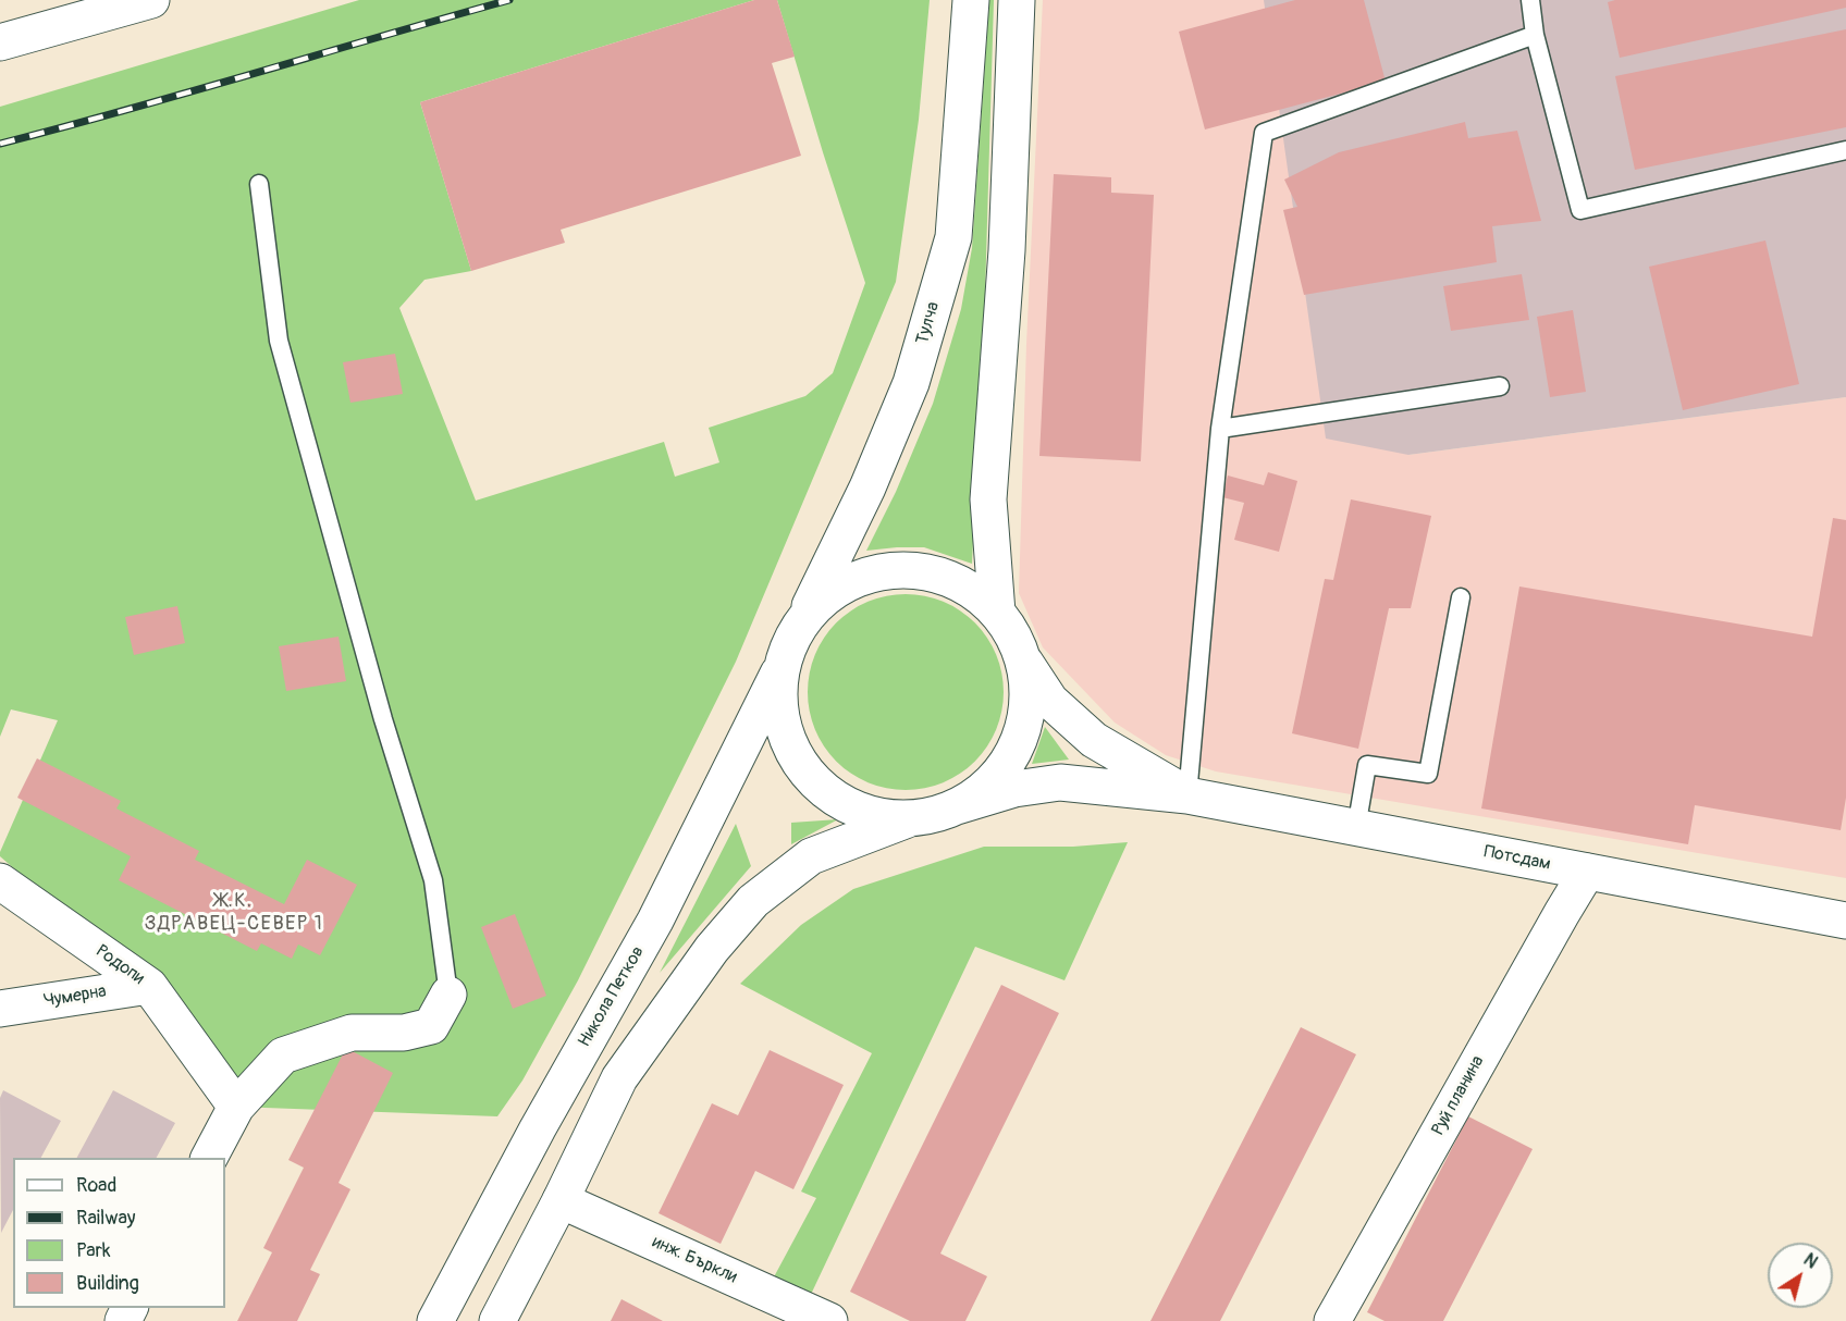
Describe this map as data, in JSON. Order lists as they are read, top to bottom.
{
  "streets": {
    "main road": [
      "Тулча",
      "Потсдам",
      "Родопи",
      "Чумерна",
      "Никола Петков",
      "Руй планина",
      "инж. Бъркли"
    ]
  },
  "crossings": [
    ["Тулча", "Никола Петков"],
    ["Потсдам", "Руй планина"],
    ["Родопи", "Чумерна"]
  ],
  "districts": ["Ж.К. ЗДРАВЕЦ-СЕВЕР 1"],
  "legend": [
    "Road",
    "Railway",
    "Park",
    "Building"
  ],
  "north": "top right"
}
